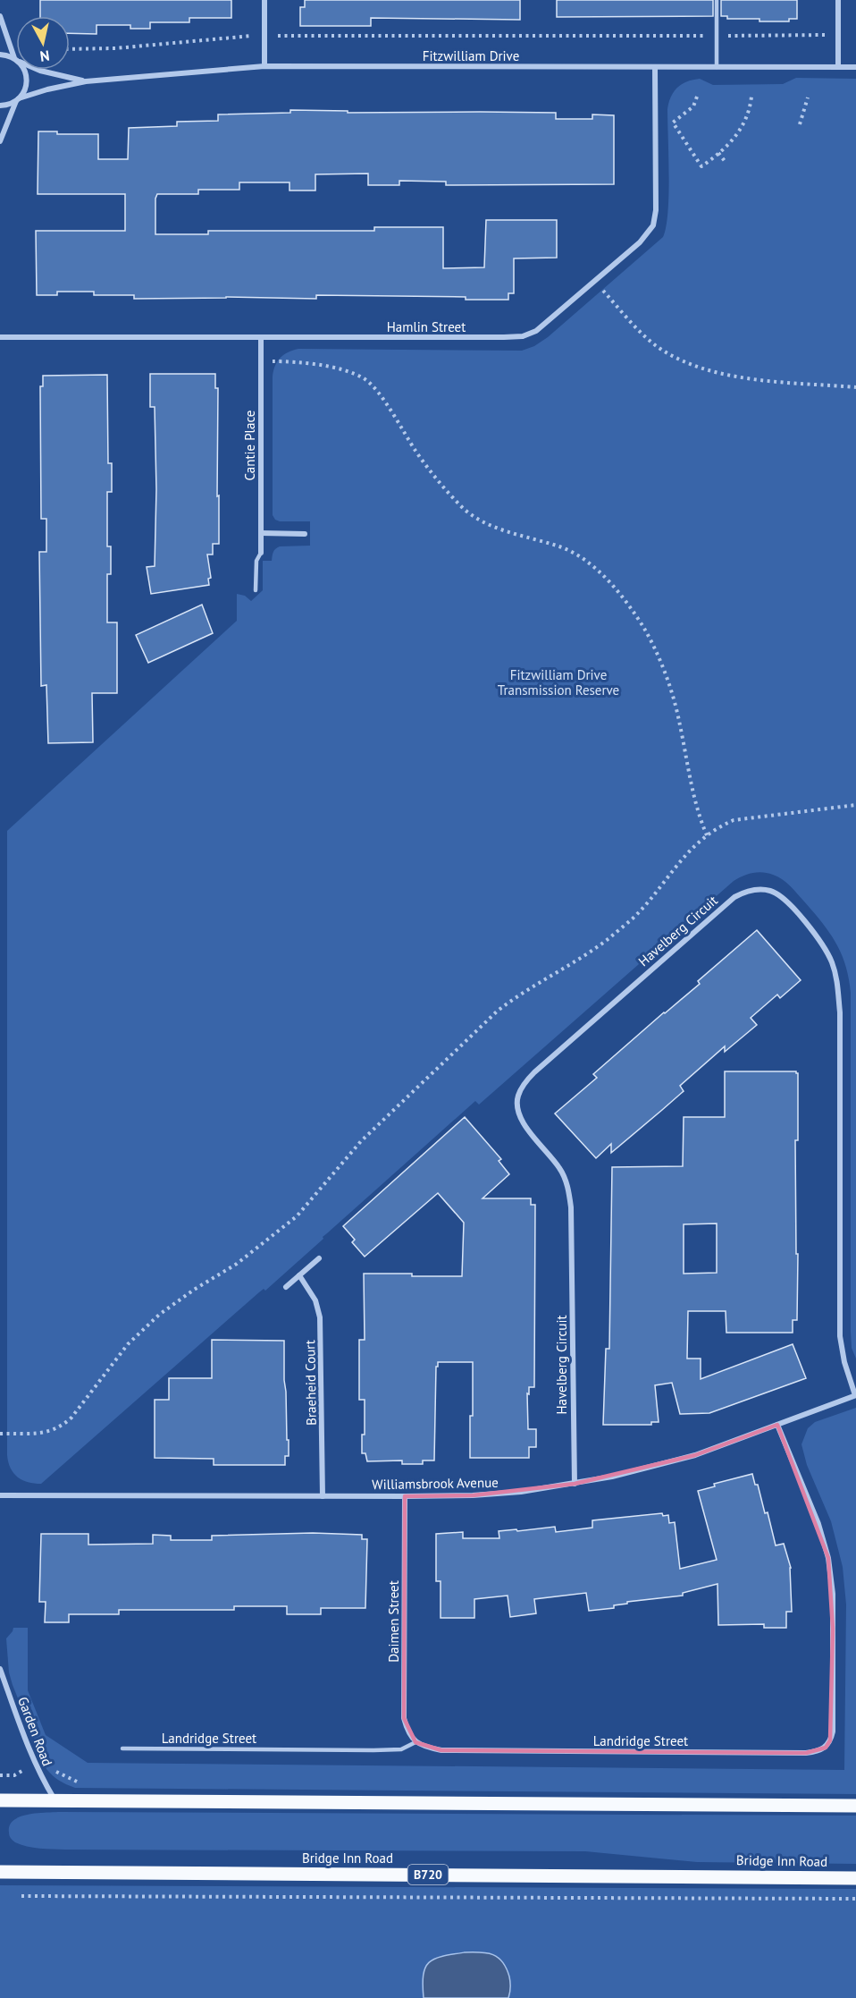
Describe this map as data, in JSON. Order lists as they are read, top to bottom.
{
  "streets": {
    "main road": ["Bridge Inn Road", "B720"],
    "street": [
      "Fitzwilliam Drive",
      "Hamlin Street",
      "Cantie Place",
      "Havelberg Circuit",
      "Braeheid Court",
      "Williamsbrook Avenue",
      "Daimen Street",
      "Garden Road",
      "Landridge Street"
    ]
  },
  "crossings": [
    ["Fitzwilliam Drive", "Hamlin Street"],
    ["Hamlin Street", "Cantie Place"],
    ["Havelberg Circuit", "Williamsbrook Avenue"],
    ["Braeheid Court", "Williamsbrook Avenue"],
    ["Williamsbrook Avenue", "Daimen Street"],
    ["Williamsbrook Avenue", "Landridge Street"],
    ["Daimen Street", "Landridge Street"]
  ],
  "parks": ["Fitzwilliam Drive Transmission Reserve"],
  "north": "bottom"
}
